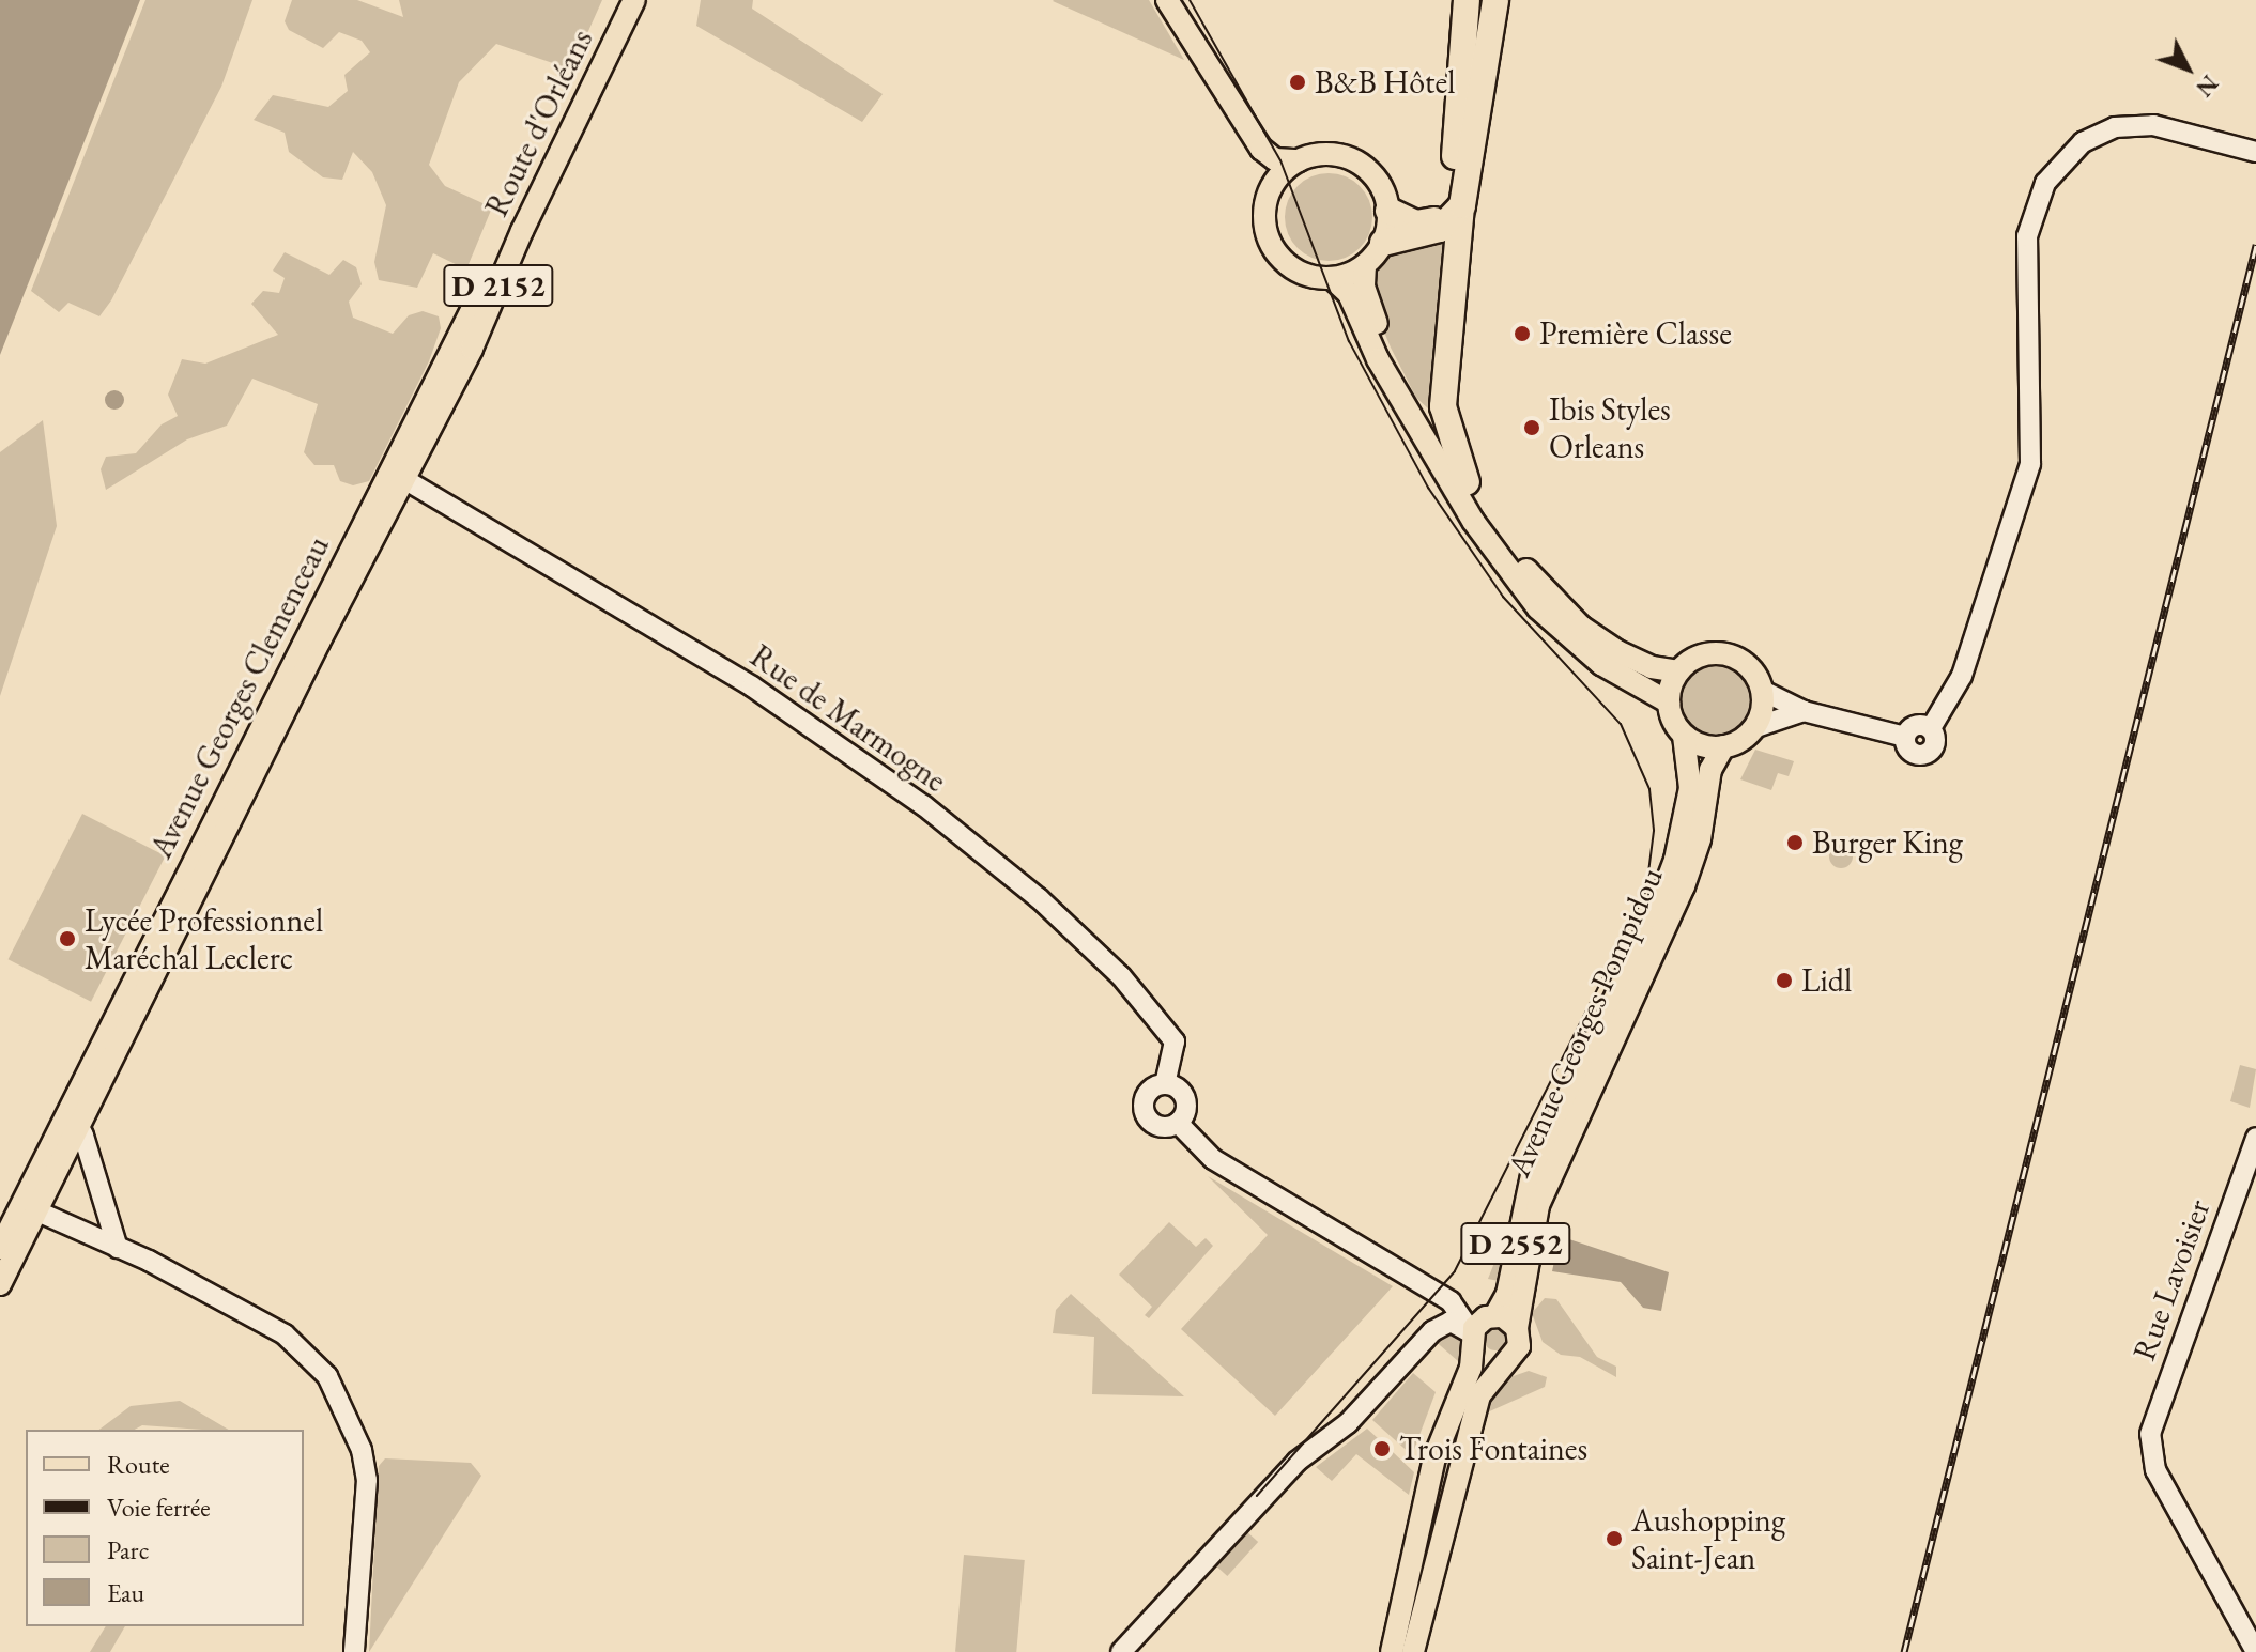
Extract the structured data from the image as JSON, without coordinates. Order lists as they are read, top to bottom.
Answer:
{
  "streets": {
    "main road": [
      "Route d'Orléans",
      "D 2152",
      "Avenue Georges Clemenceau",
      "Avenue Georges Pompidou",
      "D 2552"
    ],
    "street": ["Rue de Marmogne", "Rue Lavoisier"]
  },
  "crossings": [
    ["Route d'Orléans", "Avenue Georges Clemenceau"],
    ["Route d'Orléans", "Rue de Marmogne"],
    ["D 2152", "Avenue Georges Clemenceau"],
    ["Avenue Georges Clemenceau", "Rue de Marmogne"]
  ],
  "places": [
    "B&B Hôtel",
    "Première Classe",
    "Ibis Styles Orleans",
    "Burger King",
    "Lycée Professionnel Maréchal Leclerc",
    "Lidl",
    "Trois Fontaines",
    "Aushopping Saint-Jean"
  ],
  "legend": [
    "Route",
    "Voie ferrée",
    "Parc",
    "Eau"
  ],
  "north": "bottom right"
}
